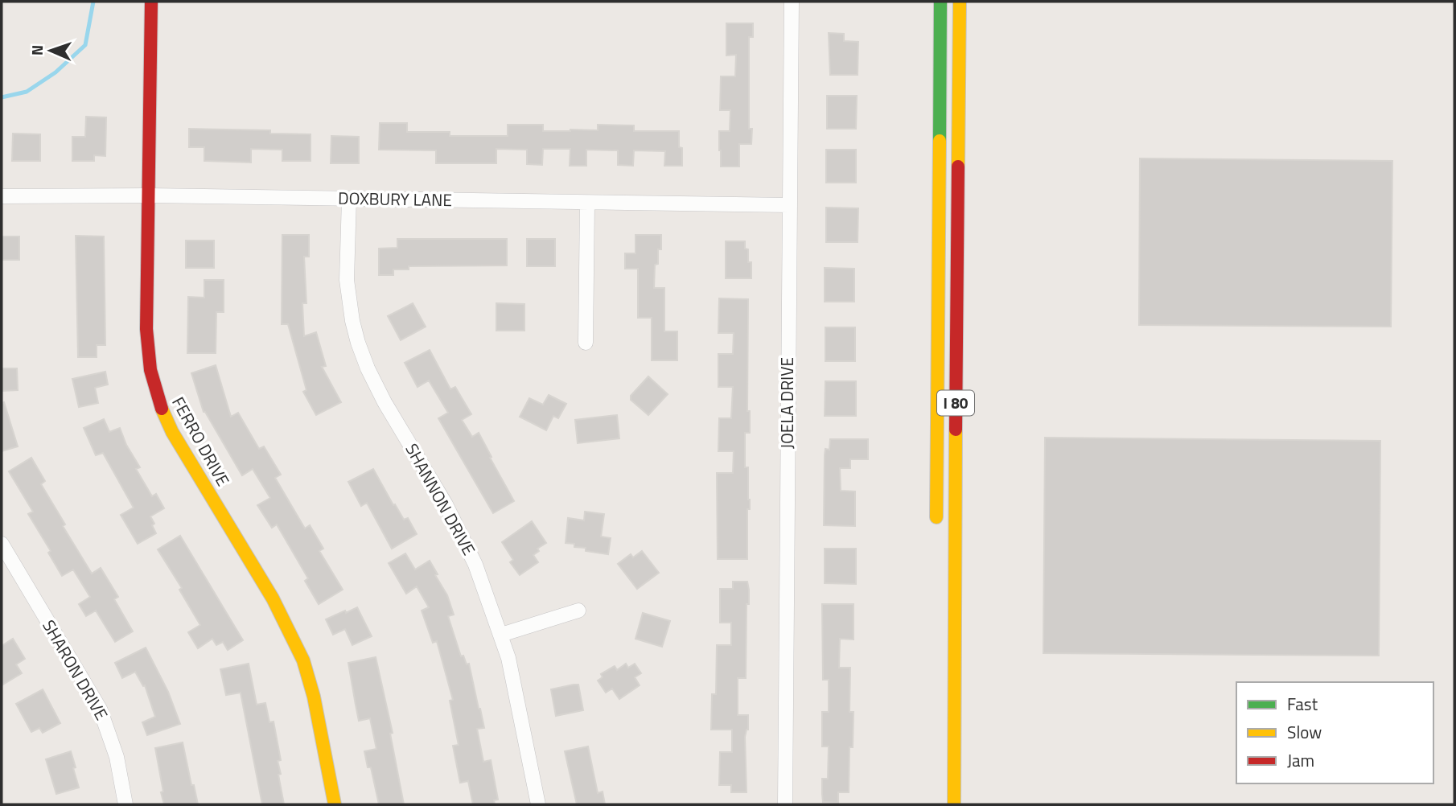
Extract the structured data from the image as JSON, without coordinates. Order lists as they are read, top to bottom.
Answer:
{
  "streets": {
    "main road": ["I 80", "FERRO DRIVE"],
    "street": [
      "DOXBURY LANE",
      "JOELA DRIVE",
      "SHANNON DRIVE",
      "SHARON DRIVE"
    ]
  },
  "crossings": [
    ["DOXBURY LANE", "JOELA DRIVE"],
    ["DOXBURY LANE", "FERRO DRIVE"],
    ["DOXBURY LANE", "SHANNON DRIVE"]
  ],
  "legend": ["Fast", "Slow", "Jam"],
  "north": "left"
}
